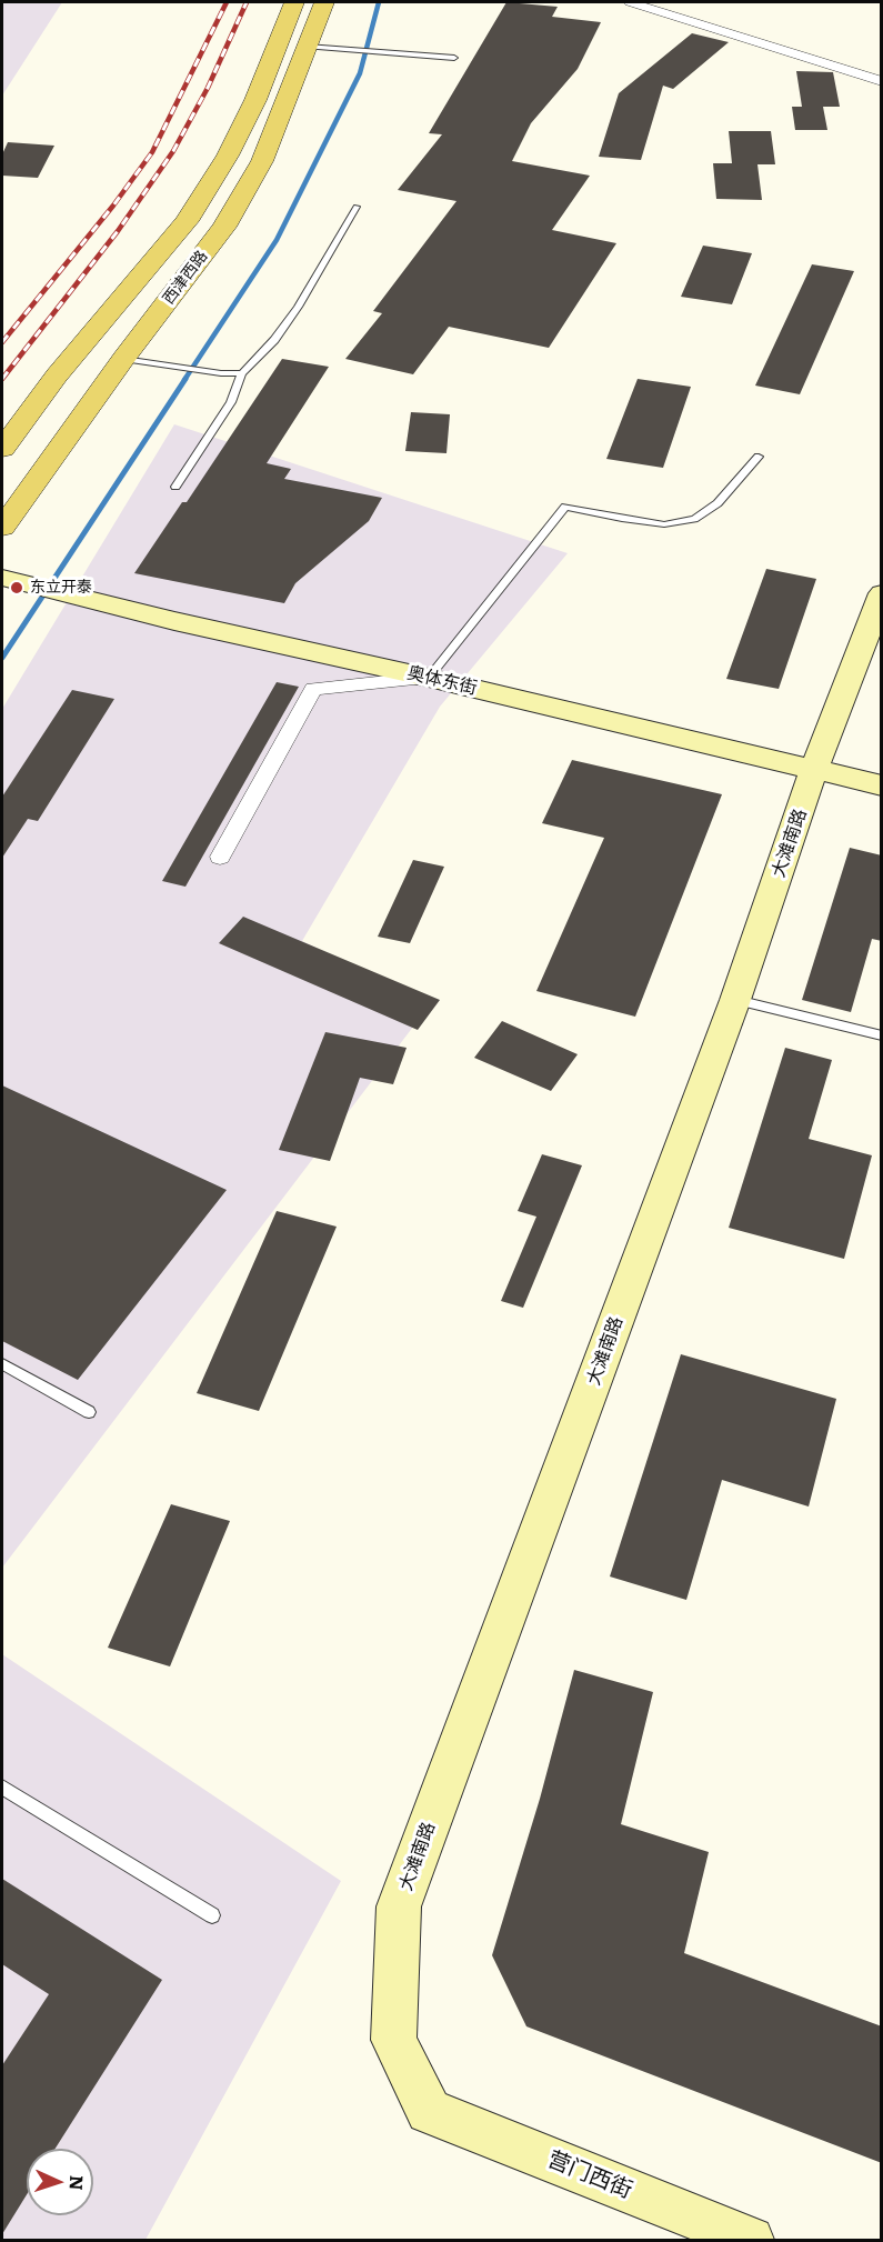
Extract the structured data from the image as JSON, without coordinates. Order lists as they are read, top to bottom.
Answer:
{
  "streets": {
    "main road": ["西津西路"],
    "street": ["奥体东街", "大滩南路", "营门西街"]
  },
  "crossings": [
    ["奥体东街", "大滩南路"],
    ["大滩南路", "营门西街"]
  ],
  "places": ["东立开泰"],
  "north": "right"
}
